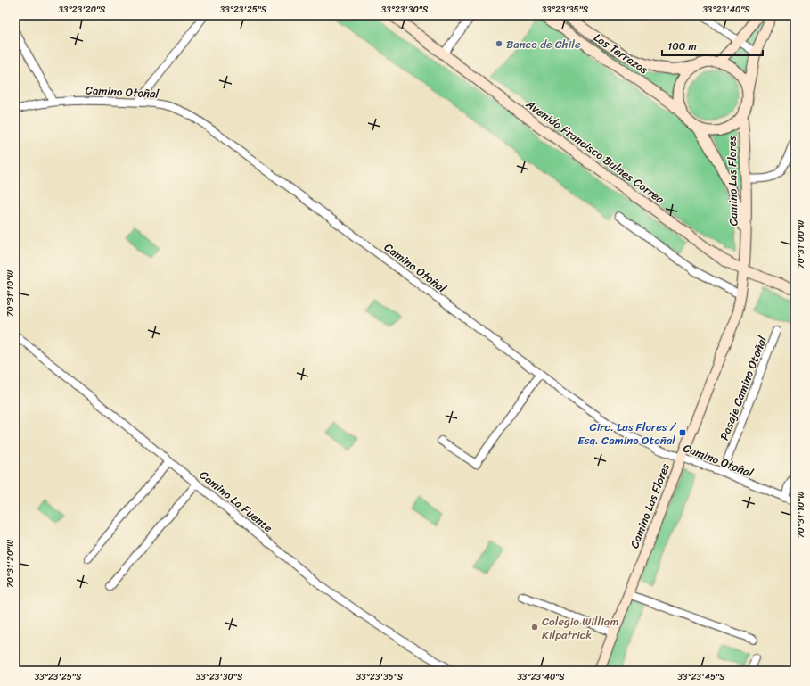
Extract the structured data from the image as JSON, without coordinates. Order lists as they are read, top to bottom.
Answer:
{
  "streets": {
    "street": [
      "Las Terrazas",
      "Camino Otoñal",
      "Avenida Francisco Bulnes Correa",
      "Camino Las Flores",
      "Pasaje Camino Otoñal",
      "Camino La Fuente"
    ]
  },
  "crossings": [
    ["Las Terrazas", "Camino Las Flores"],
    ["Camino Otoñal", "Camino Las Flores"],
    ["Camino Otoñal", "Pasaje Camino Otoñal"],
    ["Avenida Francisco Bulnes Correa", "Camino Las Flores"]
  ],
  "places": {
    "other": ["Banco de Chile", "Colegio William Kilpatrick"],
    "transit": ["Circ. Las Flores / Esq. Camino Otoñal"]
  },
  "scale_bar": "100 m",
  "coordinates": [
    "33°23'20\"S",
    "33°23'25\"S",
    "33°23'30\"S",
    "33°23'35\"S",
    "33°23'40\"S",
    "70°31'00\"W",
    "70°31'10\"W",
    "70°31'20\"W",
    "33°23'45\"S"
  ]
}
